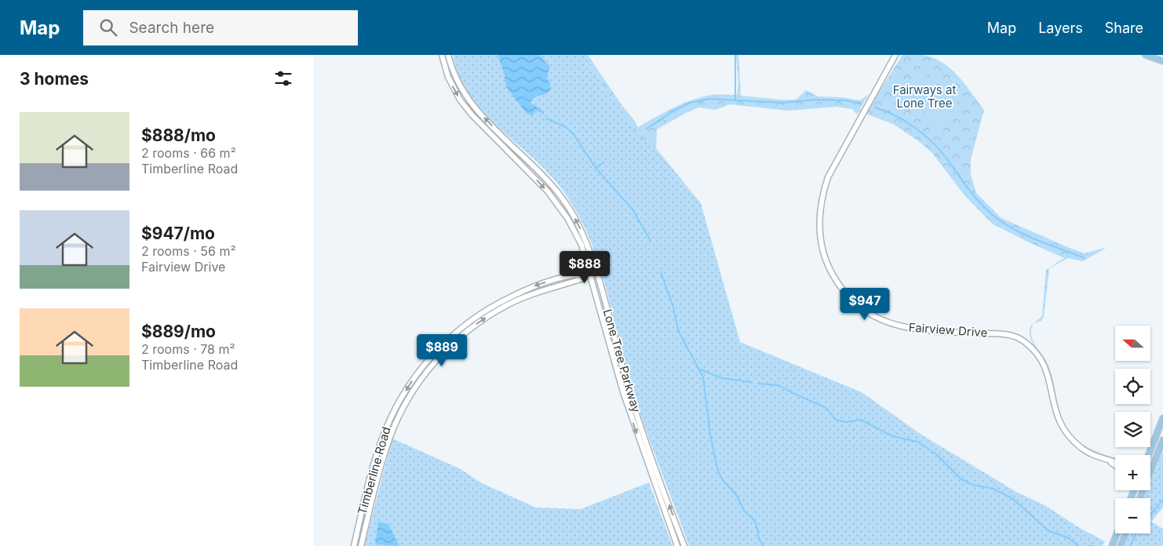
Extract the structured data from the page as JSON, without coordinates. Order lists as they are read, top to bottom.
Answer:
{
  "streets": {
    "street": ["Fairview Drive", "Lone Tree Parkway", "Timberline Road"]
  },
  "crossings": [
    ["Lone Tree Parkway", "Timberline Road"]
  ],
  "parks": ["Fairways at Lone Tree"],
  "north": "left",
  "page": {
    "header": "Map",
    "search": "Search here",
    "nav": ["Map", "Layers", "Share"],
    "heading": "3 homes",
    "list": [
      {
        "name": "$888/mo",
        "note": "2 rooms · 66 m² · Timberline Road"
      },
      {
        "name": "$947/mo",
        "note": "2 rooms · 56 m² · Fairview Drive"
      },
      {
        "name": "$889/mo",
        "note": "2 rooms · 78 m² · Timberline Road"
      }
    ],
    "price": ["$888", "$947", "$889"],
    "map_buttons": ["+", "−"]
  }
}
